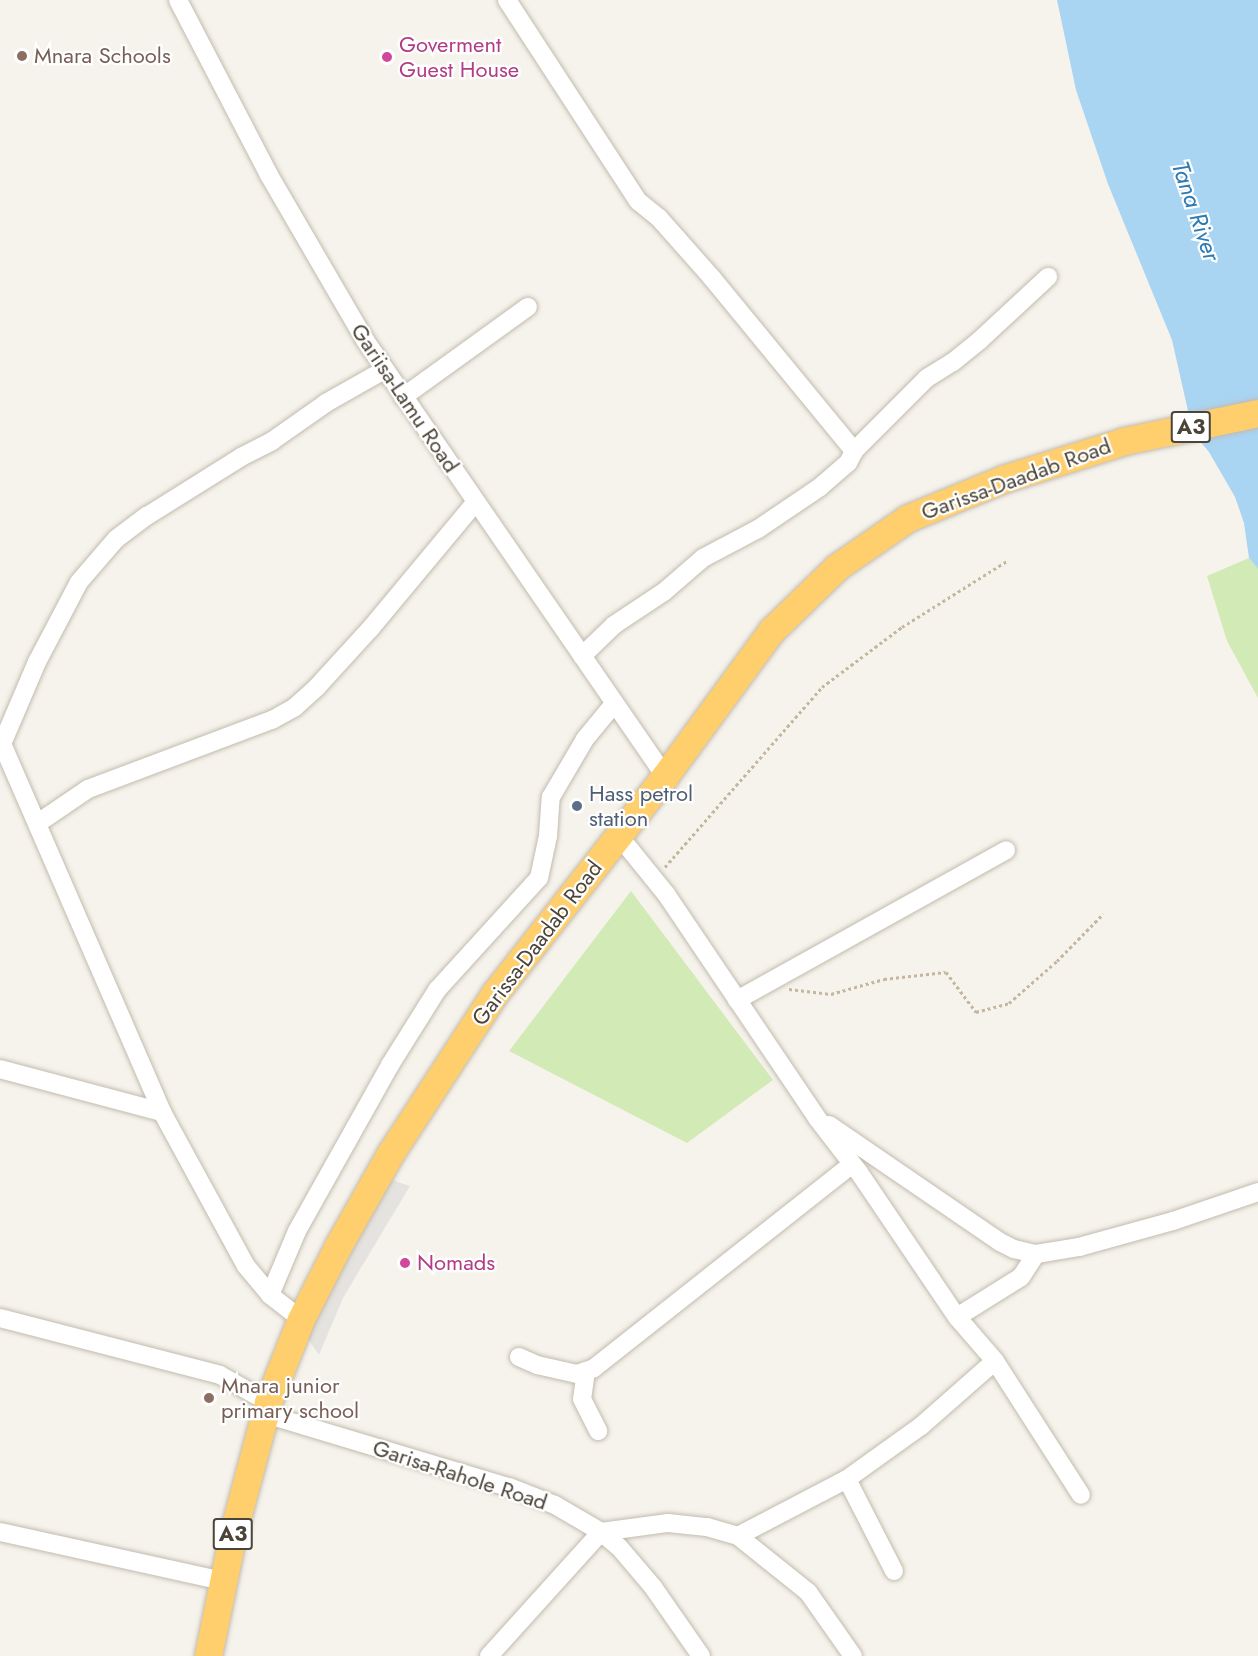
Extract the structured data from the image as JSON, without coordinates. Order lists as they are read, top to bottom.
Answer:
{
  "streets": {
    "highway": ["A3", "Garissa-Daadab Road"],
    "street": ["Gariisa-Lamu Road", "Garisa-Rahole Road"]
  },
  "crossings": [
    ["Gariisa-Lamu Road", "Garissa-Daadab Road"],
    ["A3", "Garissa-Daadab Road"],
    ["A3", "Garisa-Rahole Road"],
    ["Garissa-Daadab Road", "Garisa-Rahole Road"]
  ],
  "water": ["Tana River"],
  "places": [
    "Mnara Schools",
    "Goverment Guest House",
    "Hass petrol station",
    "Nomads",
    "Mnara junior primary school"
  ]
}
